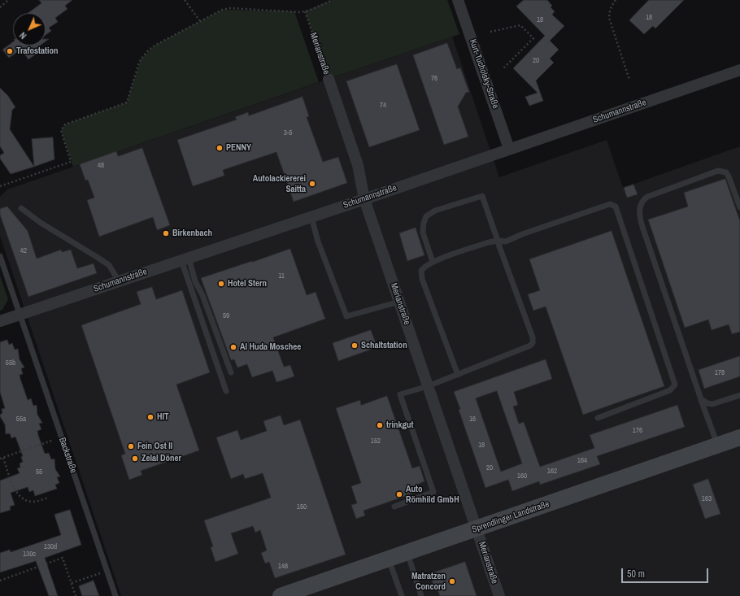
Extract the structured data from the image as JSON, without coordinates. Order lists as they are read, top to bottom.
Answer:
{
  "streets": {
    "main road": ["Sprendlinger Landstraße"],
    "street": ["Merianstraße", "Kurt-Tucholsky-Straße", "Schumannstraße"],
    "lane": ["Backstraße"]
  },
  "crossings": [
    ["Merianstraße", "Schumannstraße"],
    ["Merianstraße", "Sprendlinger Landstraße"],
    ["Kurt-Tucholsky-Straße", "Schumannstraße"],
    ["Schumannstraße", "Backstraße"]
  ],
  "places": [
    "Trafostation",
    "PENNY",
    "Autolackiererei Saitta",
    "Birkenbach",
    "Hotel Stern",
    "Schaltstation",
    "Al Huda Moschee",
    "HIT",
    "trinkgut",
    "Fein Ost II",
    "Zelal Döner",
    "Auto Römhild GmbH",
    "Matratzen Concord"
  ],
  "house_numbers": [
    "18",
    "18",
    "20",
    "76",
    "74",
    "3-5",
    "48",
    "42",
    "11",
    "59",
    "55b",
    "178",
    "55a",
    "16",
    "176",
    "152",
    "18",
    "164",
    "20",
    "162",
    "55",
    "160",
    "163",
    "150",
    "130d",
    "130c",
    "148"
  ],
  "scale_bar": "50 m",
  "north": "bottom left"
}
